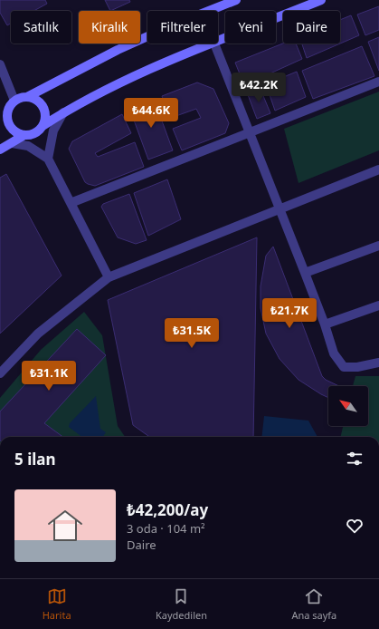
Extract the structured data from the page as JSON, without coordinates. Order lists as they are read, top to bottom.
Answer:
{
  "north": "top left",
  "page": {
    "chip": [
      "Satılık",
      "Kiralık",
      "Filtreler",
      "Yeni",
      "Daire"
    ],
    "price": [
      "₺42.2K",
      "₺44.6K",
      "₺21.7K",
      "₺31.5K",
      "₺31.1K"
    ],
    "heading": "5 ilan",
    "list": [
      {
        "name": "₺42,200/ay",
        "note": "3 oda · 104 m² · Daire"
      }
    ],
    "tabs": ["Harita", "Kaydedilen", "Ana sayfa"]
  }
}
